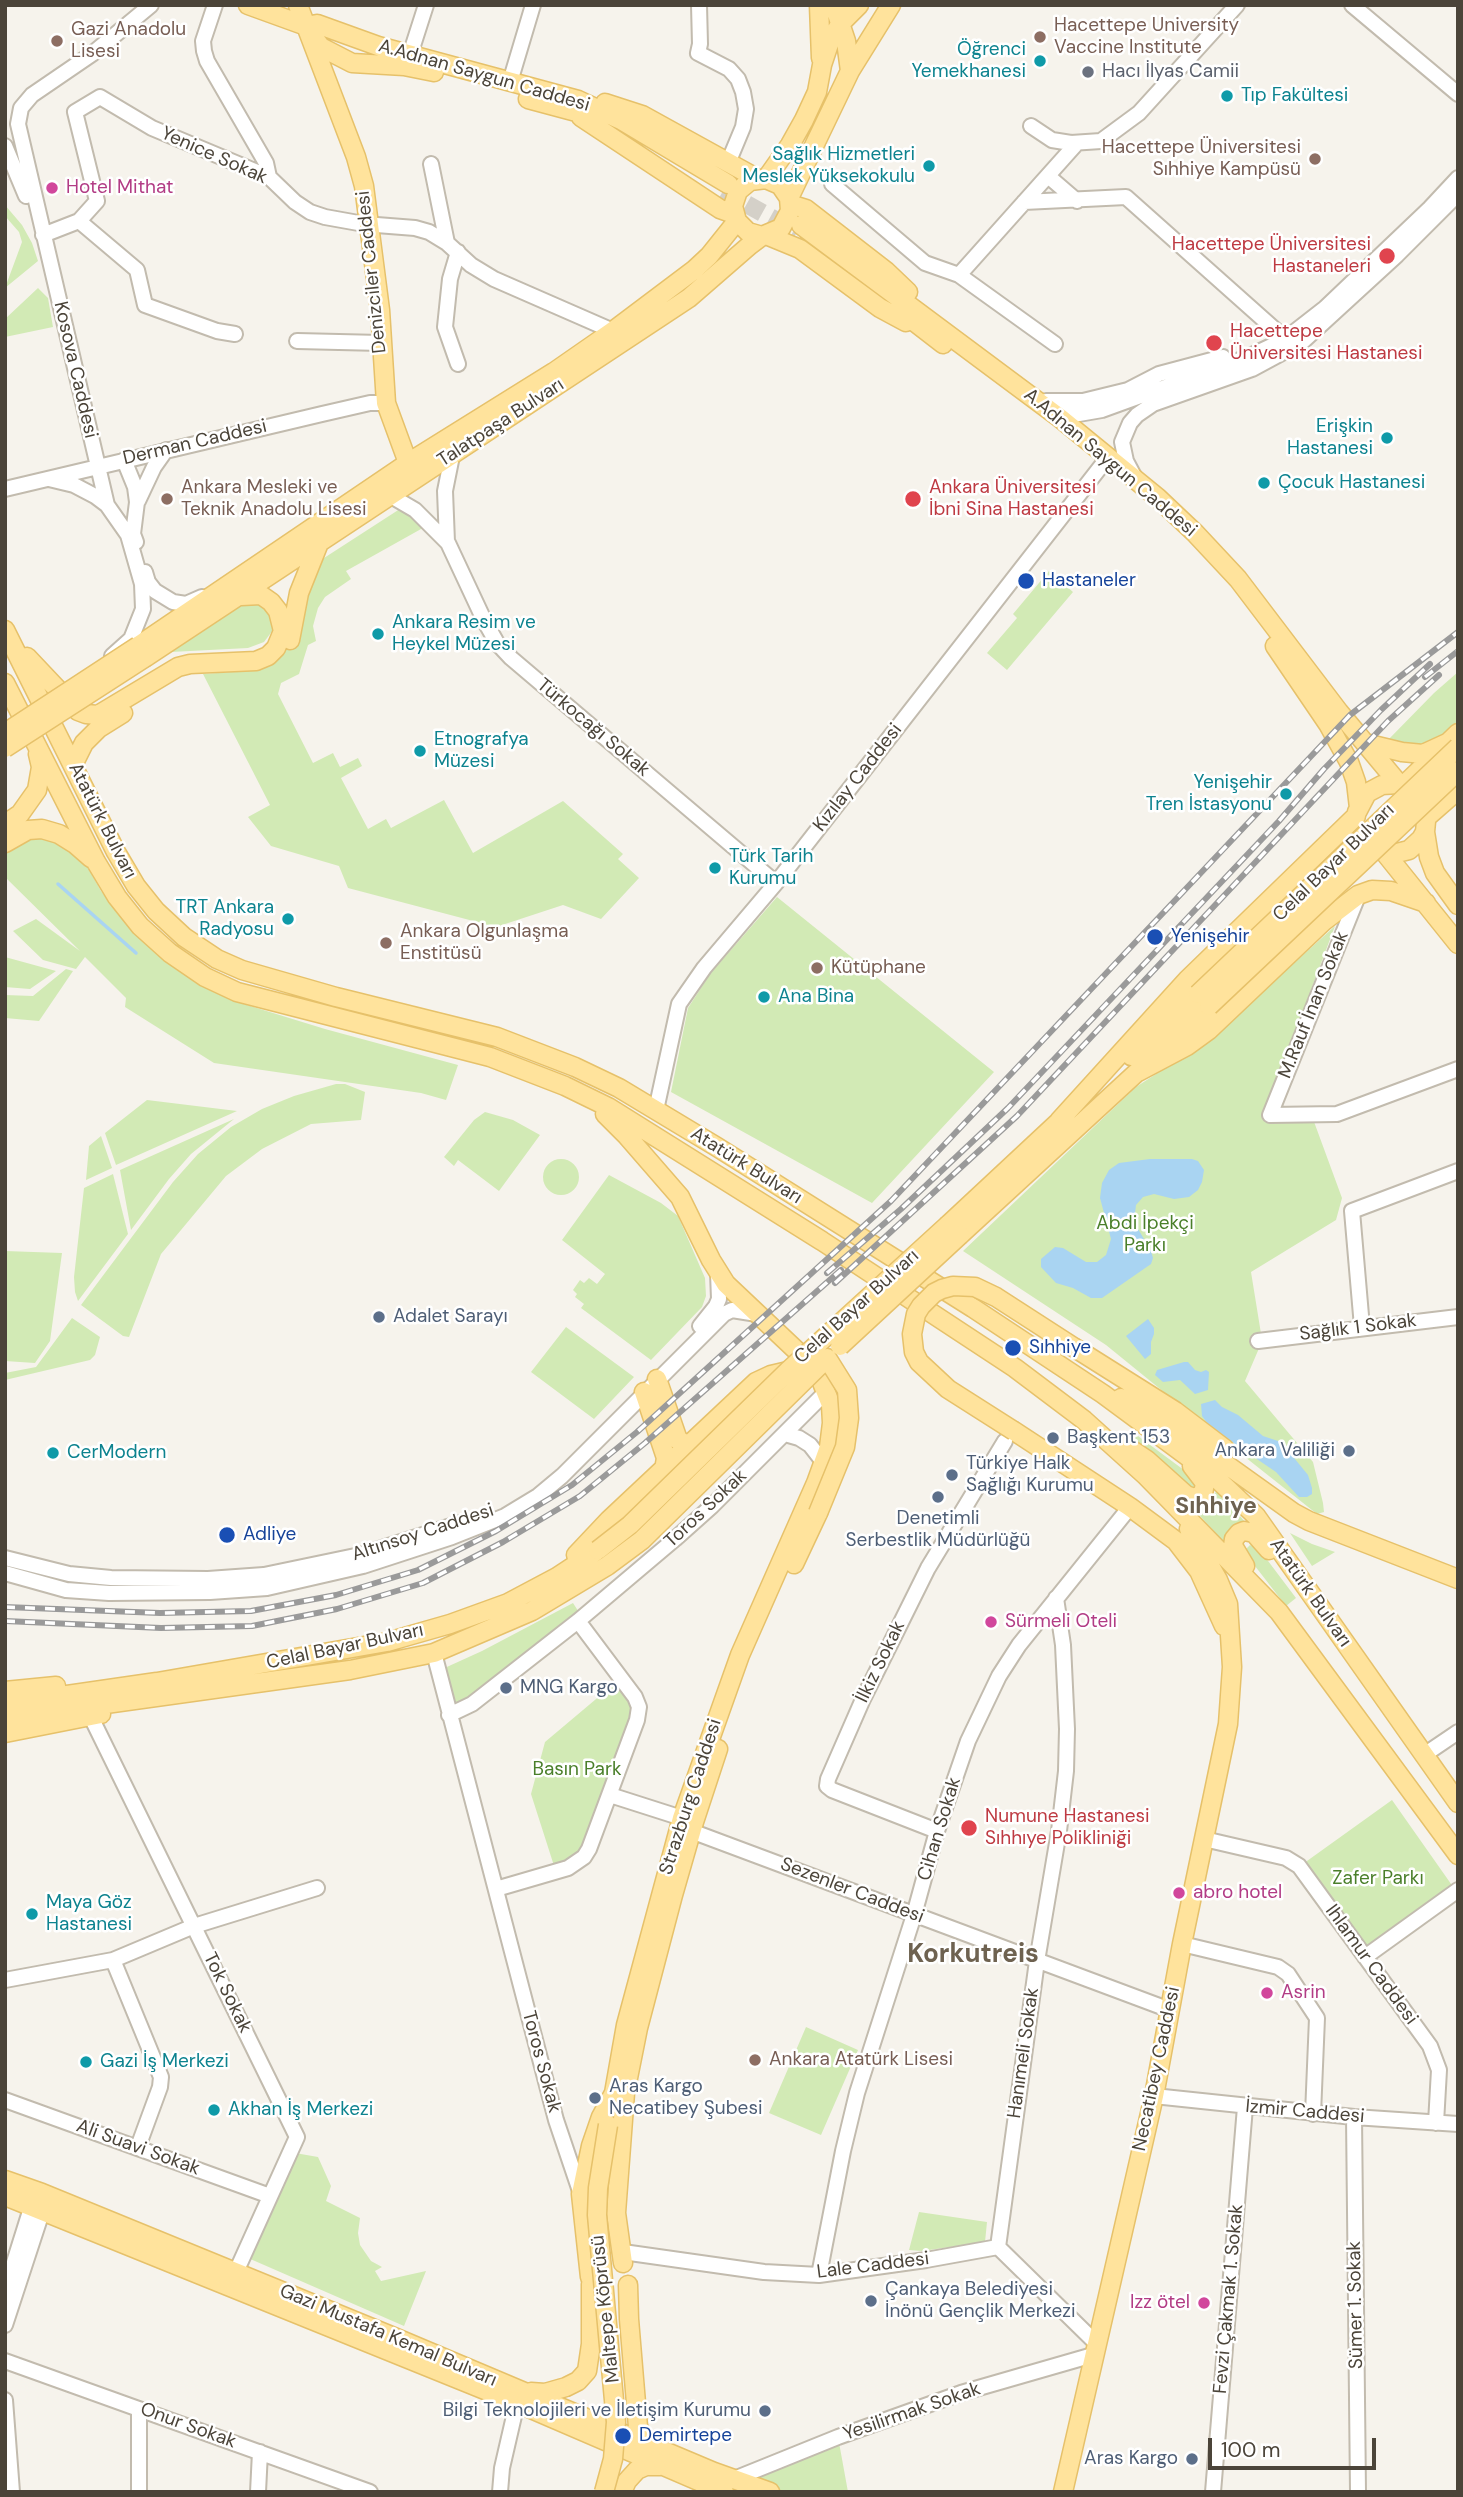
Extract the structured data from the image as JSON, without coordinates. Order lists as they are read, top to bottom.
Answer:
{
  "streets": {
    "main road": [
      "A.Adnan Saygun Caddesi",
      "Denizciler Caddesi",
      "Talatpaşa Bulvarı",
      "Atatürk Bulvarı",
      "Celal Bayar Bulvarı",
      "Strazburg Caddesi",
      "Necatibey Caddesi",
      "Maltepe Köprüsü",
      "Gazi Mustafa Kemal Bulvarı"
    ],
    "street": [
      "Yenice Sokak",
      "Kosova Caddesi",
      "Derman Caddesi",
      "Türkocağı Sokak",
      "Kızılay Caddesi",
      "M.Rauf İnan Sokak",
      "Sağlık 1 Sokak",
      "Toros Sokak",
      "Altınsoy Caddesi",
      "İlkiz Sokak",
      "Cihan Sokak",
      "Sezenler Caddesi",
      "Ihlamur Caddesi",
      "Tok Sokak",
      "Hanımeli Sokak",
      "İzmir Caddesi",
      "Ali Suavi Sokak",
      "Lale Caddesi",
      "Fevzi Çakmak 1. Sokak",
      "Sümer 1. Sokak",
      "Yesilirmak Sokak",
      "Onur Sokak"
    ]
  },
  "crossings": [
    ["A.Adnan Saygun Caddesi", "Denizciler Caddesi"],
    ["A.Adnan Saygun Caddesi", "Kızılay Caddesi"],
    ["Yenice Sokak", "Denizciler Caddesi"],
    ["Yenice Sokak", "Talatpaşa Bulvarı"],
    ["Denizciler Caddesi", "Talatpaşa Bulvarı"],
    ["Denizciler Caddesi", "Derman Caddesi"],
    ["Kosova Caddesi", "Derman Caddesi"],
    ["Talatpaşa Bulvarı", "Türkocağı Sokak"],
    ["Türkocağı Sokak", "Kızılay Caddesi"],
    ["Kızılay Caddesi", "Atatürk Bulvarı"],
    ["Atatürk Bulvarı", "Altınsoy Caddesi"],
    ["Atatürk Bulvarı", "Necatibey Caddesi"],
    ["Celal Bayar Bulvarı", "Toros Sokak"],
    ["Celal Bayar Bulvarı", "Strazburg Caddesi"],
    ["Celal Bayar Bulvarı", "Tok Sokak"],
    ["Toros Sokak", "Strazburg Caddesi"],
    ["Altınsoy Caddesi", "Strazburg Caddesi"],
    ["İlkiz Sokak", "Cihan Sokak"],
    ["Strazburg Caddesi", "Sezenler Caddesi"],
    ["Strazburg Caddesi", "Lale Caddesi"],
    ["Strazburg Caddesi", "Gazi Mustafa Kemal Bulvarı"],
    ["Cihan Sokak", "Sezenler Caddesi"],
    ["Cihan Sokak", "Hanımeli Sokak"],
    ["Cihan Sokak", "Lale Caddesi"],
    ["Sezenler Caddesi", "Hanımeli Sokak"],
    ["Sezenler Caddesi", "Necatibey Caddesi"],
    ["Ihlamur Caddesi", "Necatibey Caddesi"],
    ["Ihlamur Caddesi", "İzmir Caddesi"],
    ["Tok Sokak", "Ali Suavi Sokak"],
    ["Tok Sokak", "Gazi Mustafa Kemal Bulvarı"],
    ["Hanımeli Sokak", "Lale Caddesi"],
    ["Necatibey Caddesi", "İzmir Caddesi"],
    ["Necatibey Caddesi", "Yesilirmak Sokak"],
    ["İzmir Caddesi", "Fevzi Çakmak 1. Sokak"],
    ["İzmir Caddesi", "Sümer 1. Sokak"],
    ["Gazi Mustafa Kemal Bulvarı", "Yesilirmak Sokak"]
  ],
  "districts": ["Sıhhiye", "Korkutreis"],
  "parks": ["Abdi İpekçi Parkı", "Basın Park", "Zafer Parkı"],
  "places": [
    "Hacettepe University Vaccine Institute",
    "Gazi Anadolu Lisesi",
    "Öğrenci Yemekhanesi",
    "Hacı İlyas Camii",
    "Tıp Fakültesi",
    "Hacettepe Üniversitesi Sıhhiye Kampüsü",
    "Sağlık Hizmetleri Meslek Yüksekokulu",
    "Hotel Mithat",
    "Hacettepe Üniversitesi Hastaneleri",
    "Hacettepe Üniversitesi Hastanesi",
    "Erişkin Hastanesi",
    "Çocuk Hastanesi",
    "Ankara Mesleki ve Teknik Anadolu Lisesi",
    "Ankara Üniversitesi İbni Sina Hastanesi",
    "Hastaneler",
    "Ankara Resim ve Heykel Müzesi",
    "Etnografya Müzesi",
    "Yenişehir Tren İstasyonu",
    "Türk Tarih Kurumu",
    "TRT Ankara Radyosu",
    "Yenişehir",
    "Ankara Olgunlaşma Enstitüsü",
    "Kütüphane",
    "Ana Bina",
    "Adalet Sarayı",
    "Sıhhiye",
    "Başkent 153",
    "Ankara Valiliği",
    "CerModern",
    "Türkiye Halk Sağlığı Kurumu",
    "Denetimli Serbestlik Müdürlüğü",
    "Adliye",
    "Sürmeli Oteli",
    "MNG Kargo",
    "Numune Hastanesi Sıhhıye Polikliniği",
    "abro hotel",
    "Maya Göz Hastanesi",
    "Asrin",
    "Ankara Atatürk Lisesi",
    "Gazi İş Merkezi",
    "Aras Kargo Necatibey Şubesi",
    "Akhan İş Merkezi",
    "Çankaya Belediyesi İnönü Gençlik Merkezi",
    "Izz ötel",
    "Bilgi Teknolojileri ve İletişim Kurumu",
    "Demirtepe",
    "Aras Kargo"
  ],
  "scale_bar": "100 m"
}
